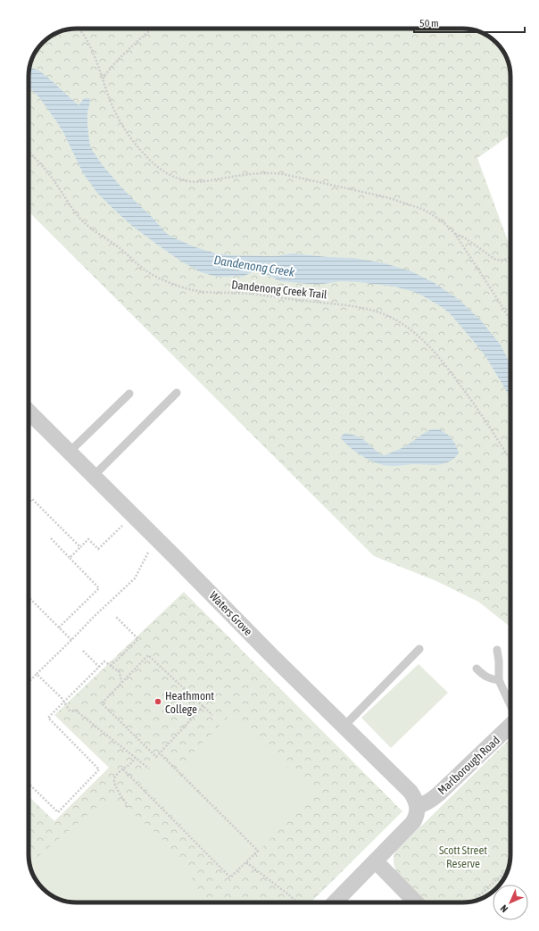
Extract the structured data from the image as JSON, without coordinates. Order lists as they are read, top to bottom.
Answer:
{
  "streets": {
    "street": ["Waters Grove", "Marlborough Road"],
    "path": ["Dandenong Creek Trail"]
  },
  "crossings": [
    ["Waters Grove", "Marlborough Road"]
  ],
  "water": ["Dandenong Creek"],
  "parks": ["Scott Street Reserve"],
  "places": ["Heathmont College"],
  "scale_bar": "50 m",
  "north": "bottom left"
}
